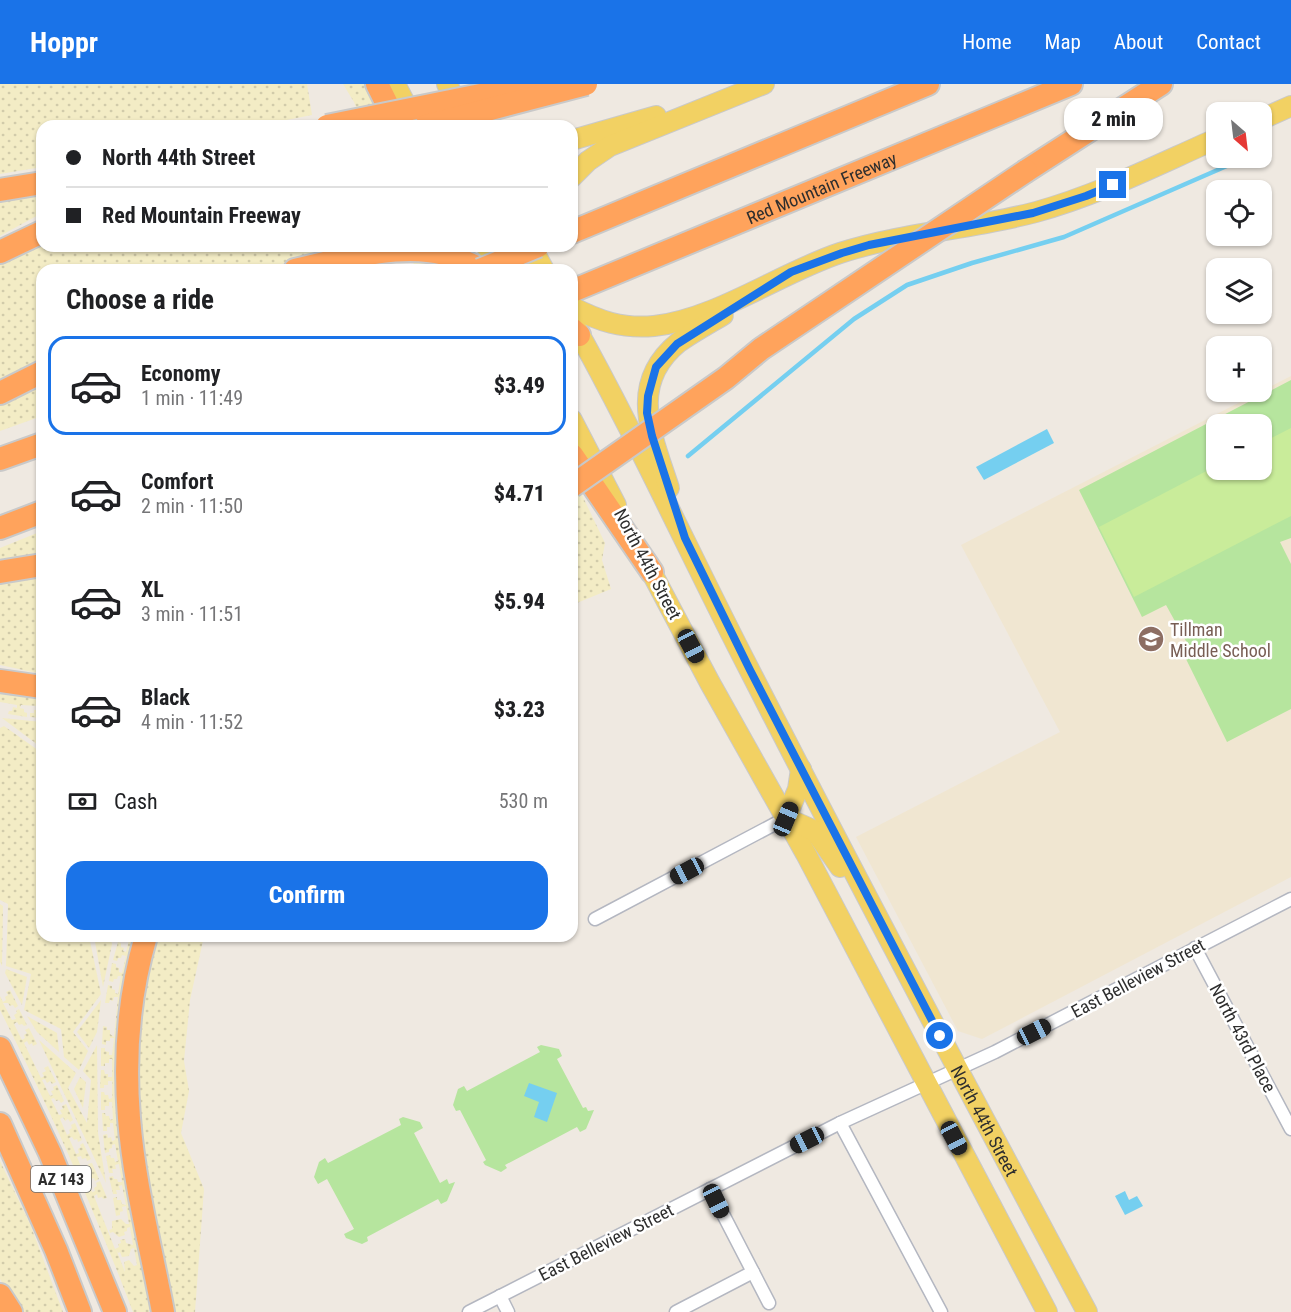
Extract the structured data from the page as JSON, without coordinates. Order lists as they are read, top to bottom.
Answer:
{
  "streets": {
    "highway": ["Red Mountain Freeway", "AZ 143"],
    "main road": ["North 44th Street"],
    "street": ["East Belleview Street", "North 43rd Place"]
  },
  "crossings": [
    ["North 44th Street", "East Belleview Street"],
    ["East Belleview Street", "North 43rd Place"]
  ],
  "places": {
    "school or university": ["Tillman Middle School"]
  },
  "north": "bottom right",
  "page": {
    "header": "Hoppr",
    "nav": [
      "Home",
      "Map",
      "About",
      "Contact"
    ],
    "bubble": "2 min",
    "map_buttons": ["+", "−"],
    "banner": ["North 44th Street", "Red Mountain Freeway"],
    "heading": "Choose a ride",
    "list": [
      {
        "name": "Economy",
        "note": "1 min · 11:49",
        "value": "$3.49"
      },
      {
        "name": "Comfort",
        "note": "2 min · 11:50",
        "value": "$4.71"
      },
      {
        "name": "XL",
        "note": "3 min · 11:51",
        "value": "$5.94"
      },
      {
        "name": "Black",
        "note": "4 min · 11:52",
        "value": "$3.23"
      }
    ],
    "pay": ["Cash", "530 m"],
    "buttons": "Confirm"
  }
}
